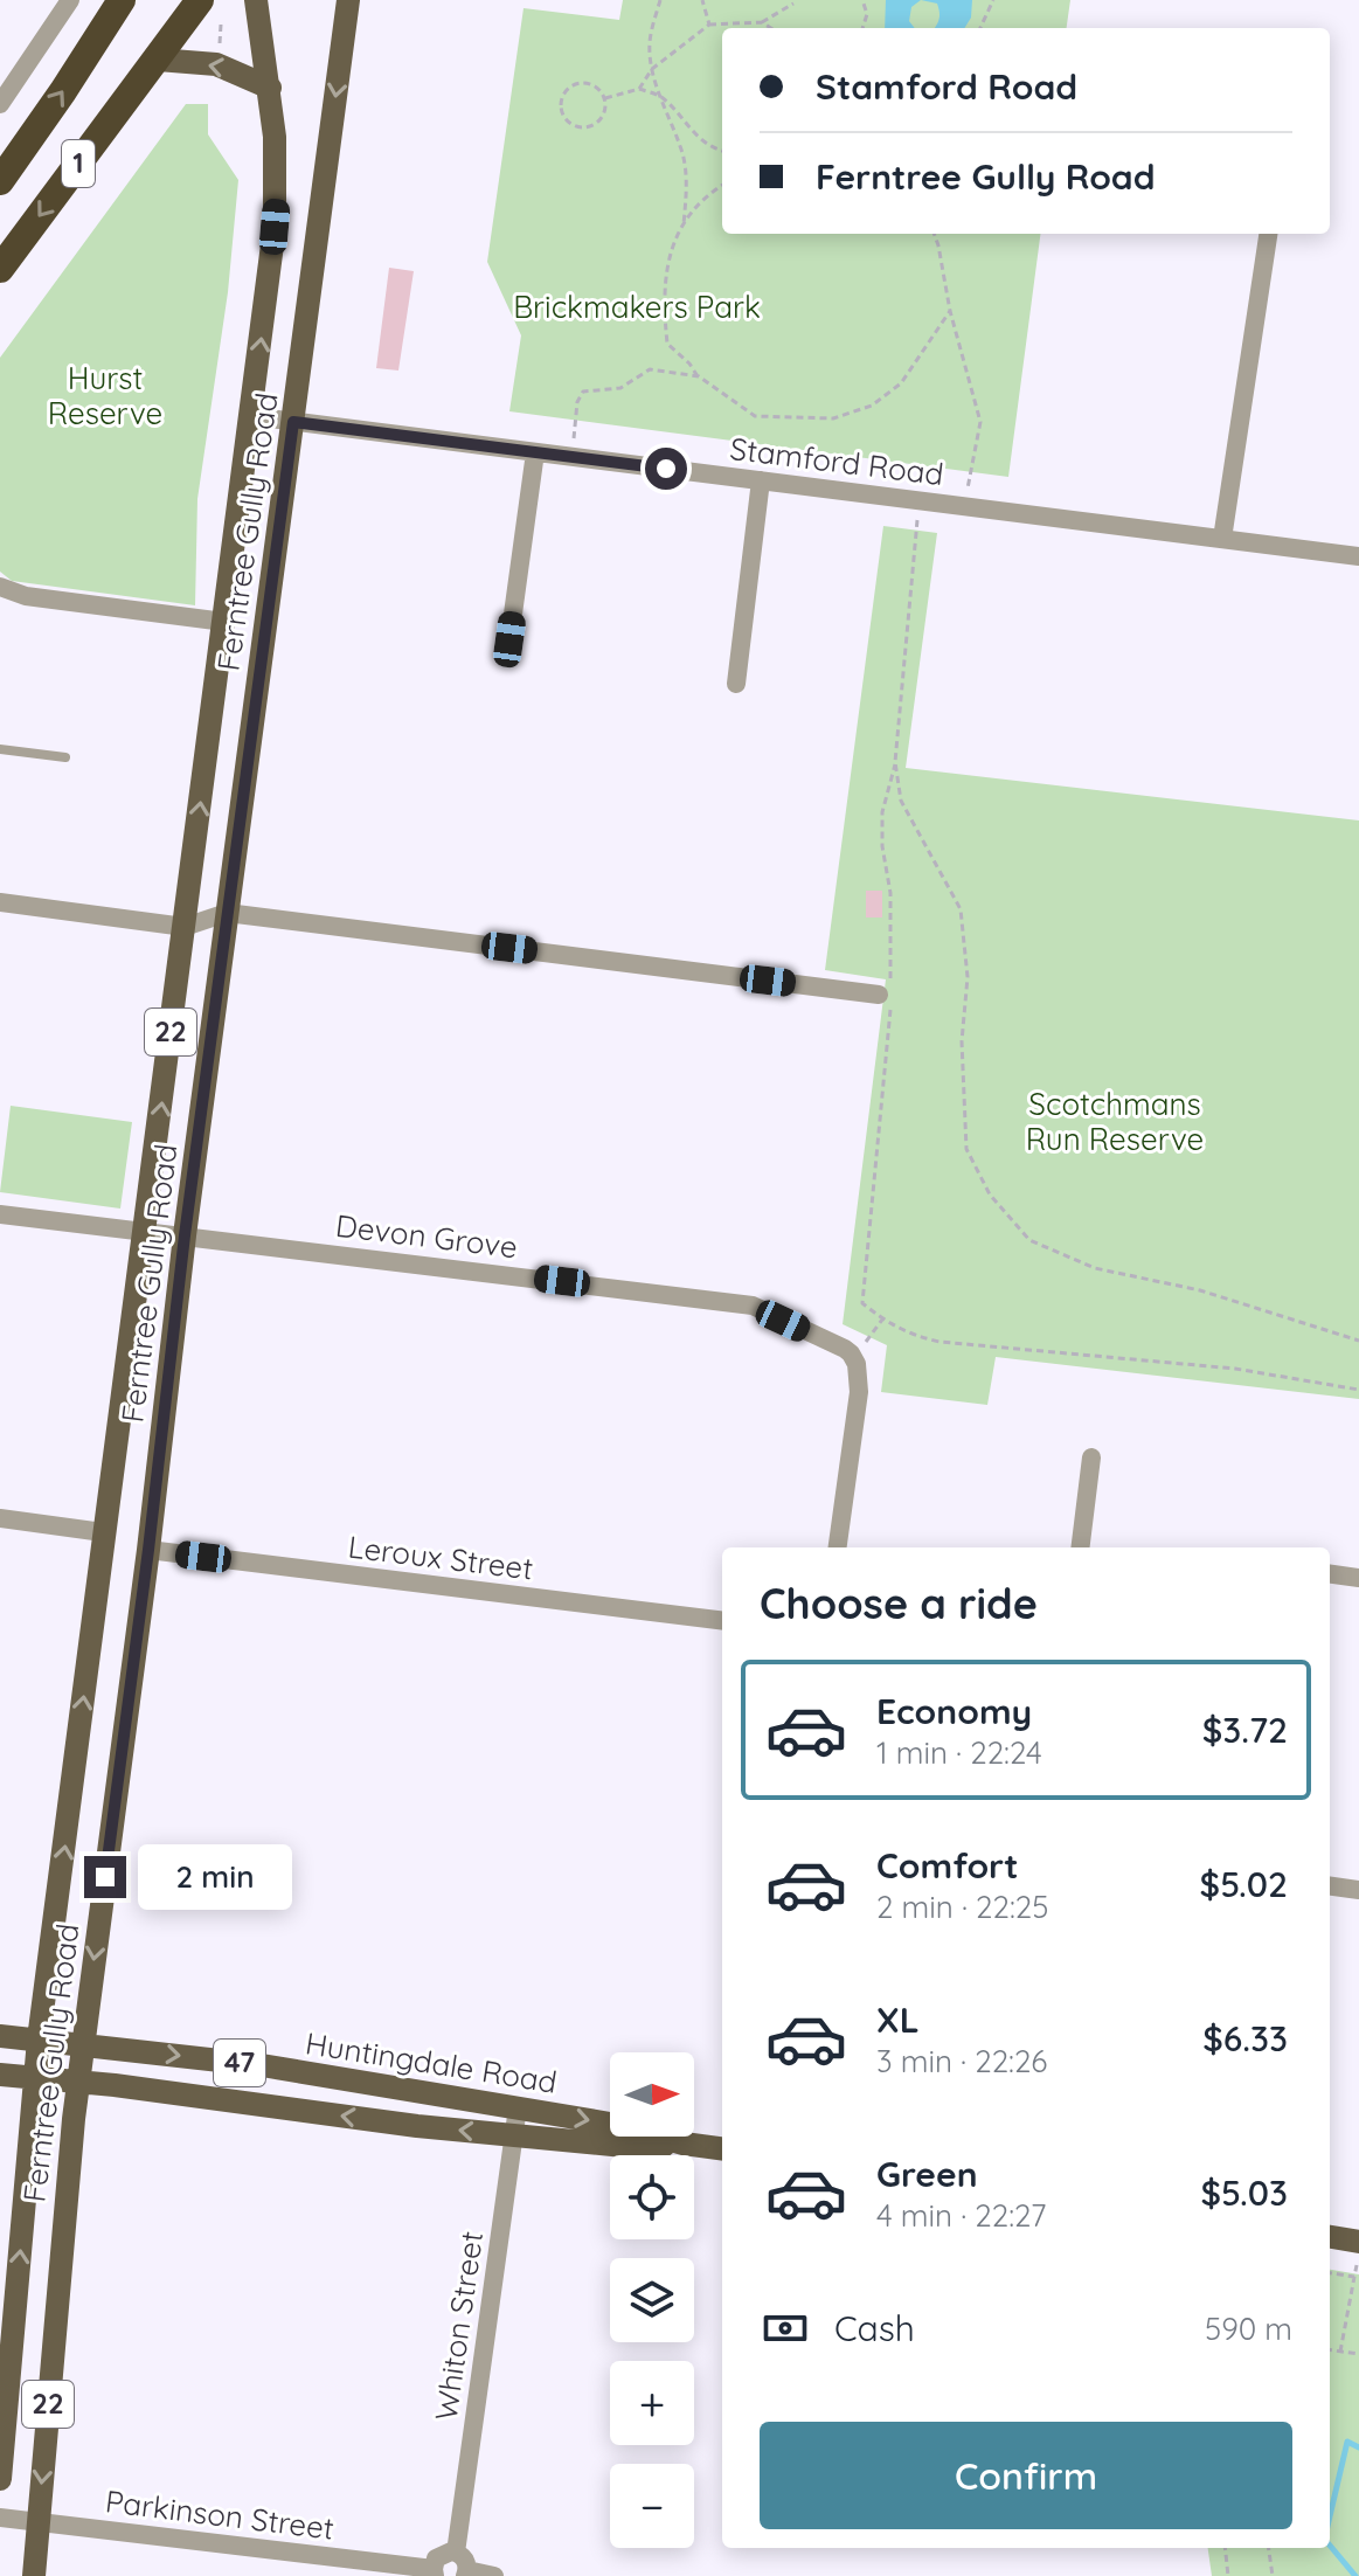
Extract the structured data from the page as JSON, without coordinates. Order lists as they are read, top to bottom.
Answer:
{
  "streets": {
    "highway": ["1"],
    "main road": [
      "Ferntree Gully Road",
      "22",
      "47",
      "Huntingdale Road"
    ],
    "street": [
      "Stamford Road",
      "Devon Grove",
      "Leroux Street",
      "Whiton Street",
      "Parkinson Street"
    ]
  },
  "crossings": [
    ["Stamford Road", "Ferntree Gully Road"],
    ["Ferntree Gully Road", "Devon Grove"],
    ["Ferntree Gully Road", "Leroux Street"],
    ["Ferntree Gully Road", "Huntingdale Road"],
    ["Ferntree Gully Road", "Parkinson Street"],
    ["Huntingdale Road", "Whiton Street"]
  ],
  "parks": ["Brickmakers Park", "Hurst Reserve", "Scotchmans Run Reserve"],
  "north": "right",
  "page": {
    "banner": ["Stamford Road", "Ferntree Gully Road"],
    "heading": "Choose a ride",
    "list": [
      {
        "name": "Economy",
        "note": "1 min · 22:24",
        "value": "$3.72"
      },
      {
        "name": "Comfort",
        "note": "2 min · 22:25",
        "value": "$5.02"
      },
      {
        "name": "XL",
        "note": "3 min · 22:26",
        "value": "$6.33"
      },
      {
        "name": "Green",
        "note": "4 min · 22:27",
        "value": "$5.03"
      }
    ],
    "bubble": "2 min",
    "map_buttons": ["+", "−"],
    "pay": ["Cash", "590 m"],
    "buttons": "Confirm"
  }
}
